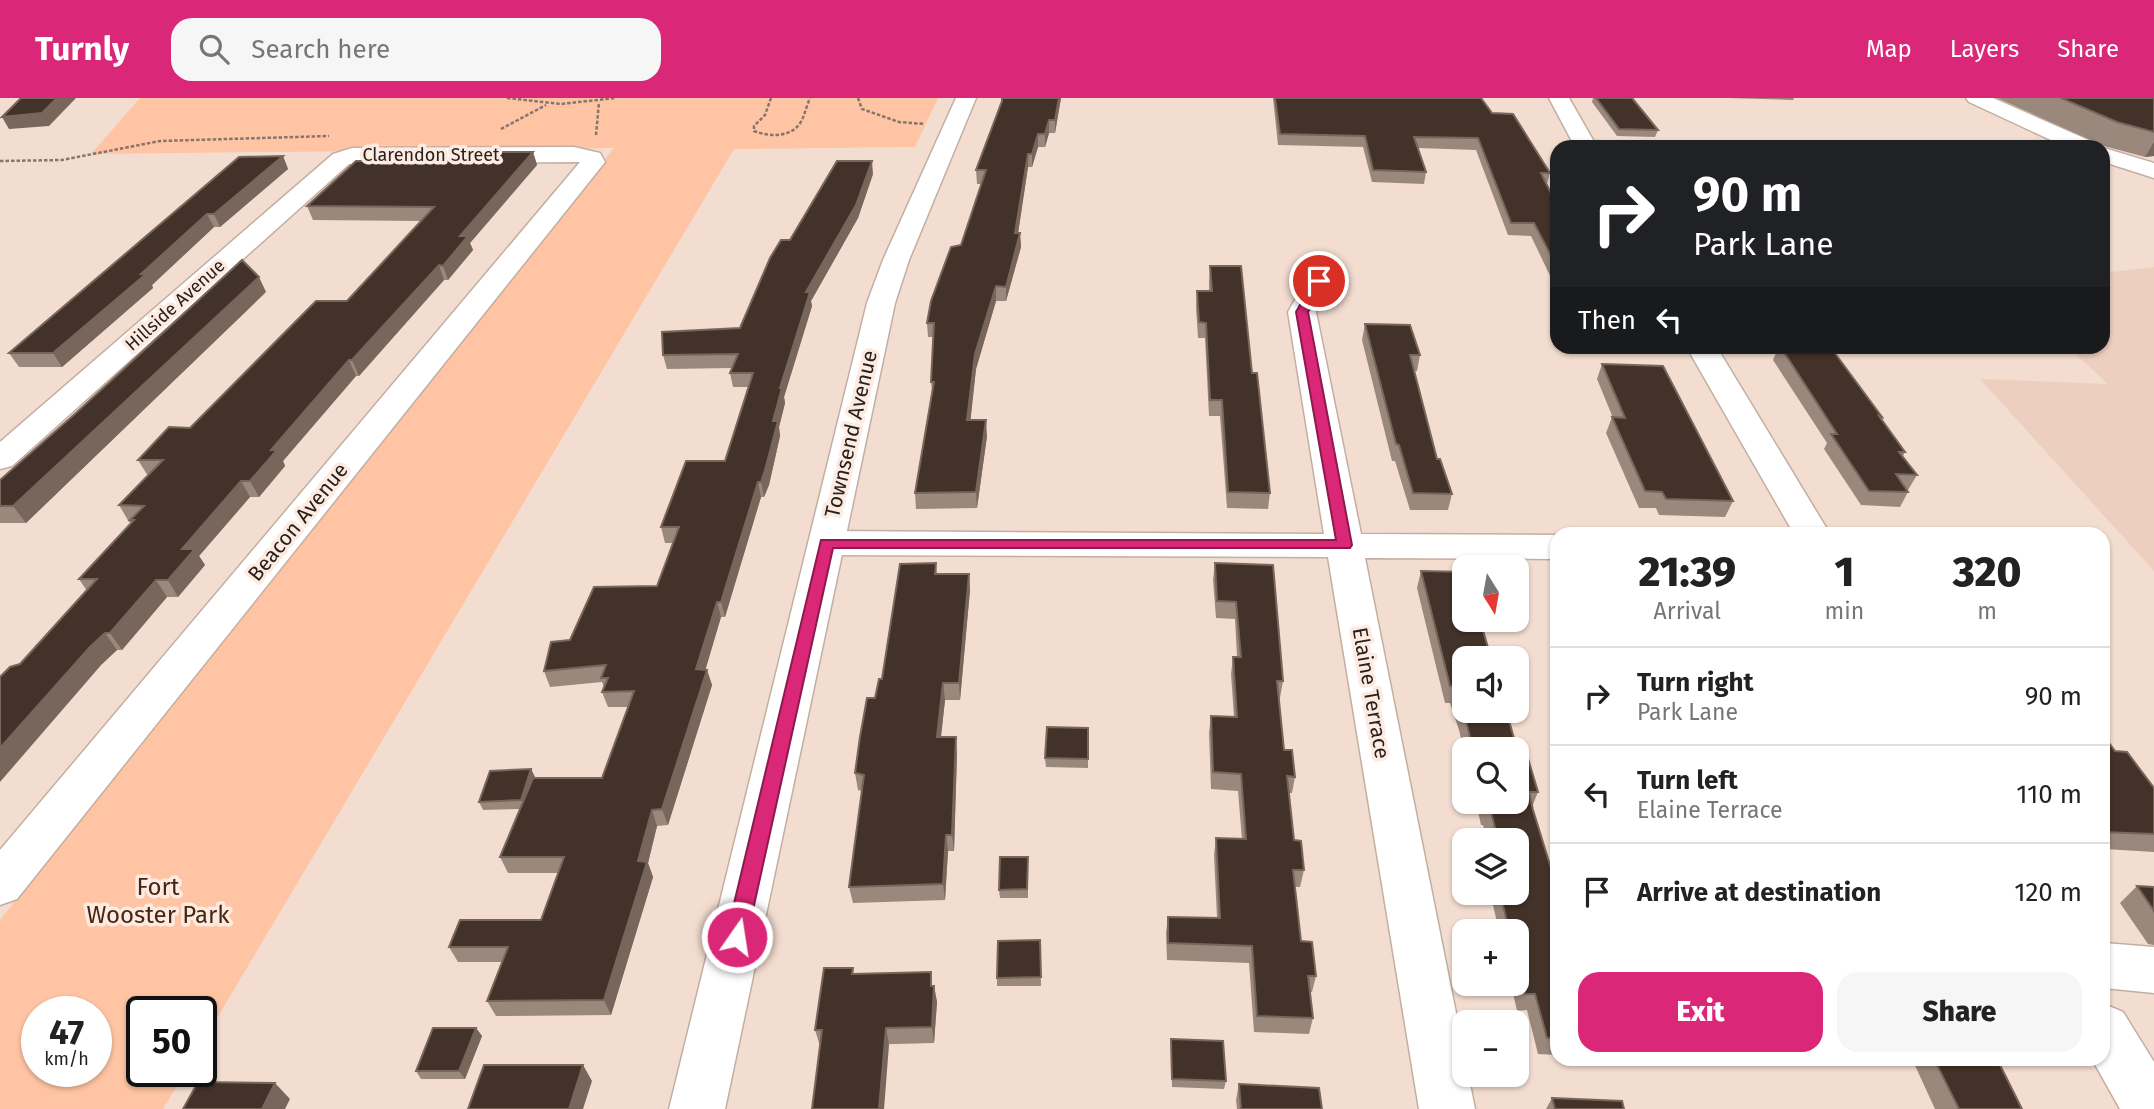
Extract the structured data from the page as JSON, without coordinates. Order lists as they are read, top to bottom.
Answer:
{
  "streets": {
    "street": [
      "Clarendon Street",
      "Hillside Avenue",
      "Townsend Avenue",
      "Beacon Avenue",
      "Elaine Terrace"
    ]
  },
  "crossings": [
    ["Clarendon Street", "Hillside Avenue"],
    ["Clarendon Street", "Beacon Avenue"]
  ],
  "parks": ["Fort Wooster Park"],
  "north": "bottom",
  "page": {
    "header": "Turnly",
    "search": "Search here",
    "nav": ["Map", "Layers", "Share"],
    "turn": ["90 m", "Park Lane"],
    "then": "Then",
    "eta": [
      "21:39",
      "Arrival",
      "1",
      "min",
      "320",
      "m"
    ],
    "map_buttons": ["+", "−"],
    "list": [
      {
        "name": "Turn right",
        "note": "Park Lane",
        "value": "90 m"
      },
      {
        "name": "Turn left",
        "note": "Elaine Terrace",
        "value": "110 m"
      },
      {
        "name": "Arrive at destination",
        "value": "120 m"
      }
    ],
    "buttons": ["Exit", "Share"],
    "speed": "47 km/h",
    "limit": "50"
  }
}
